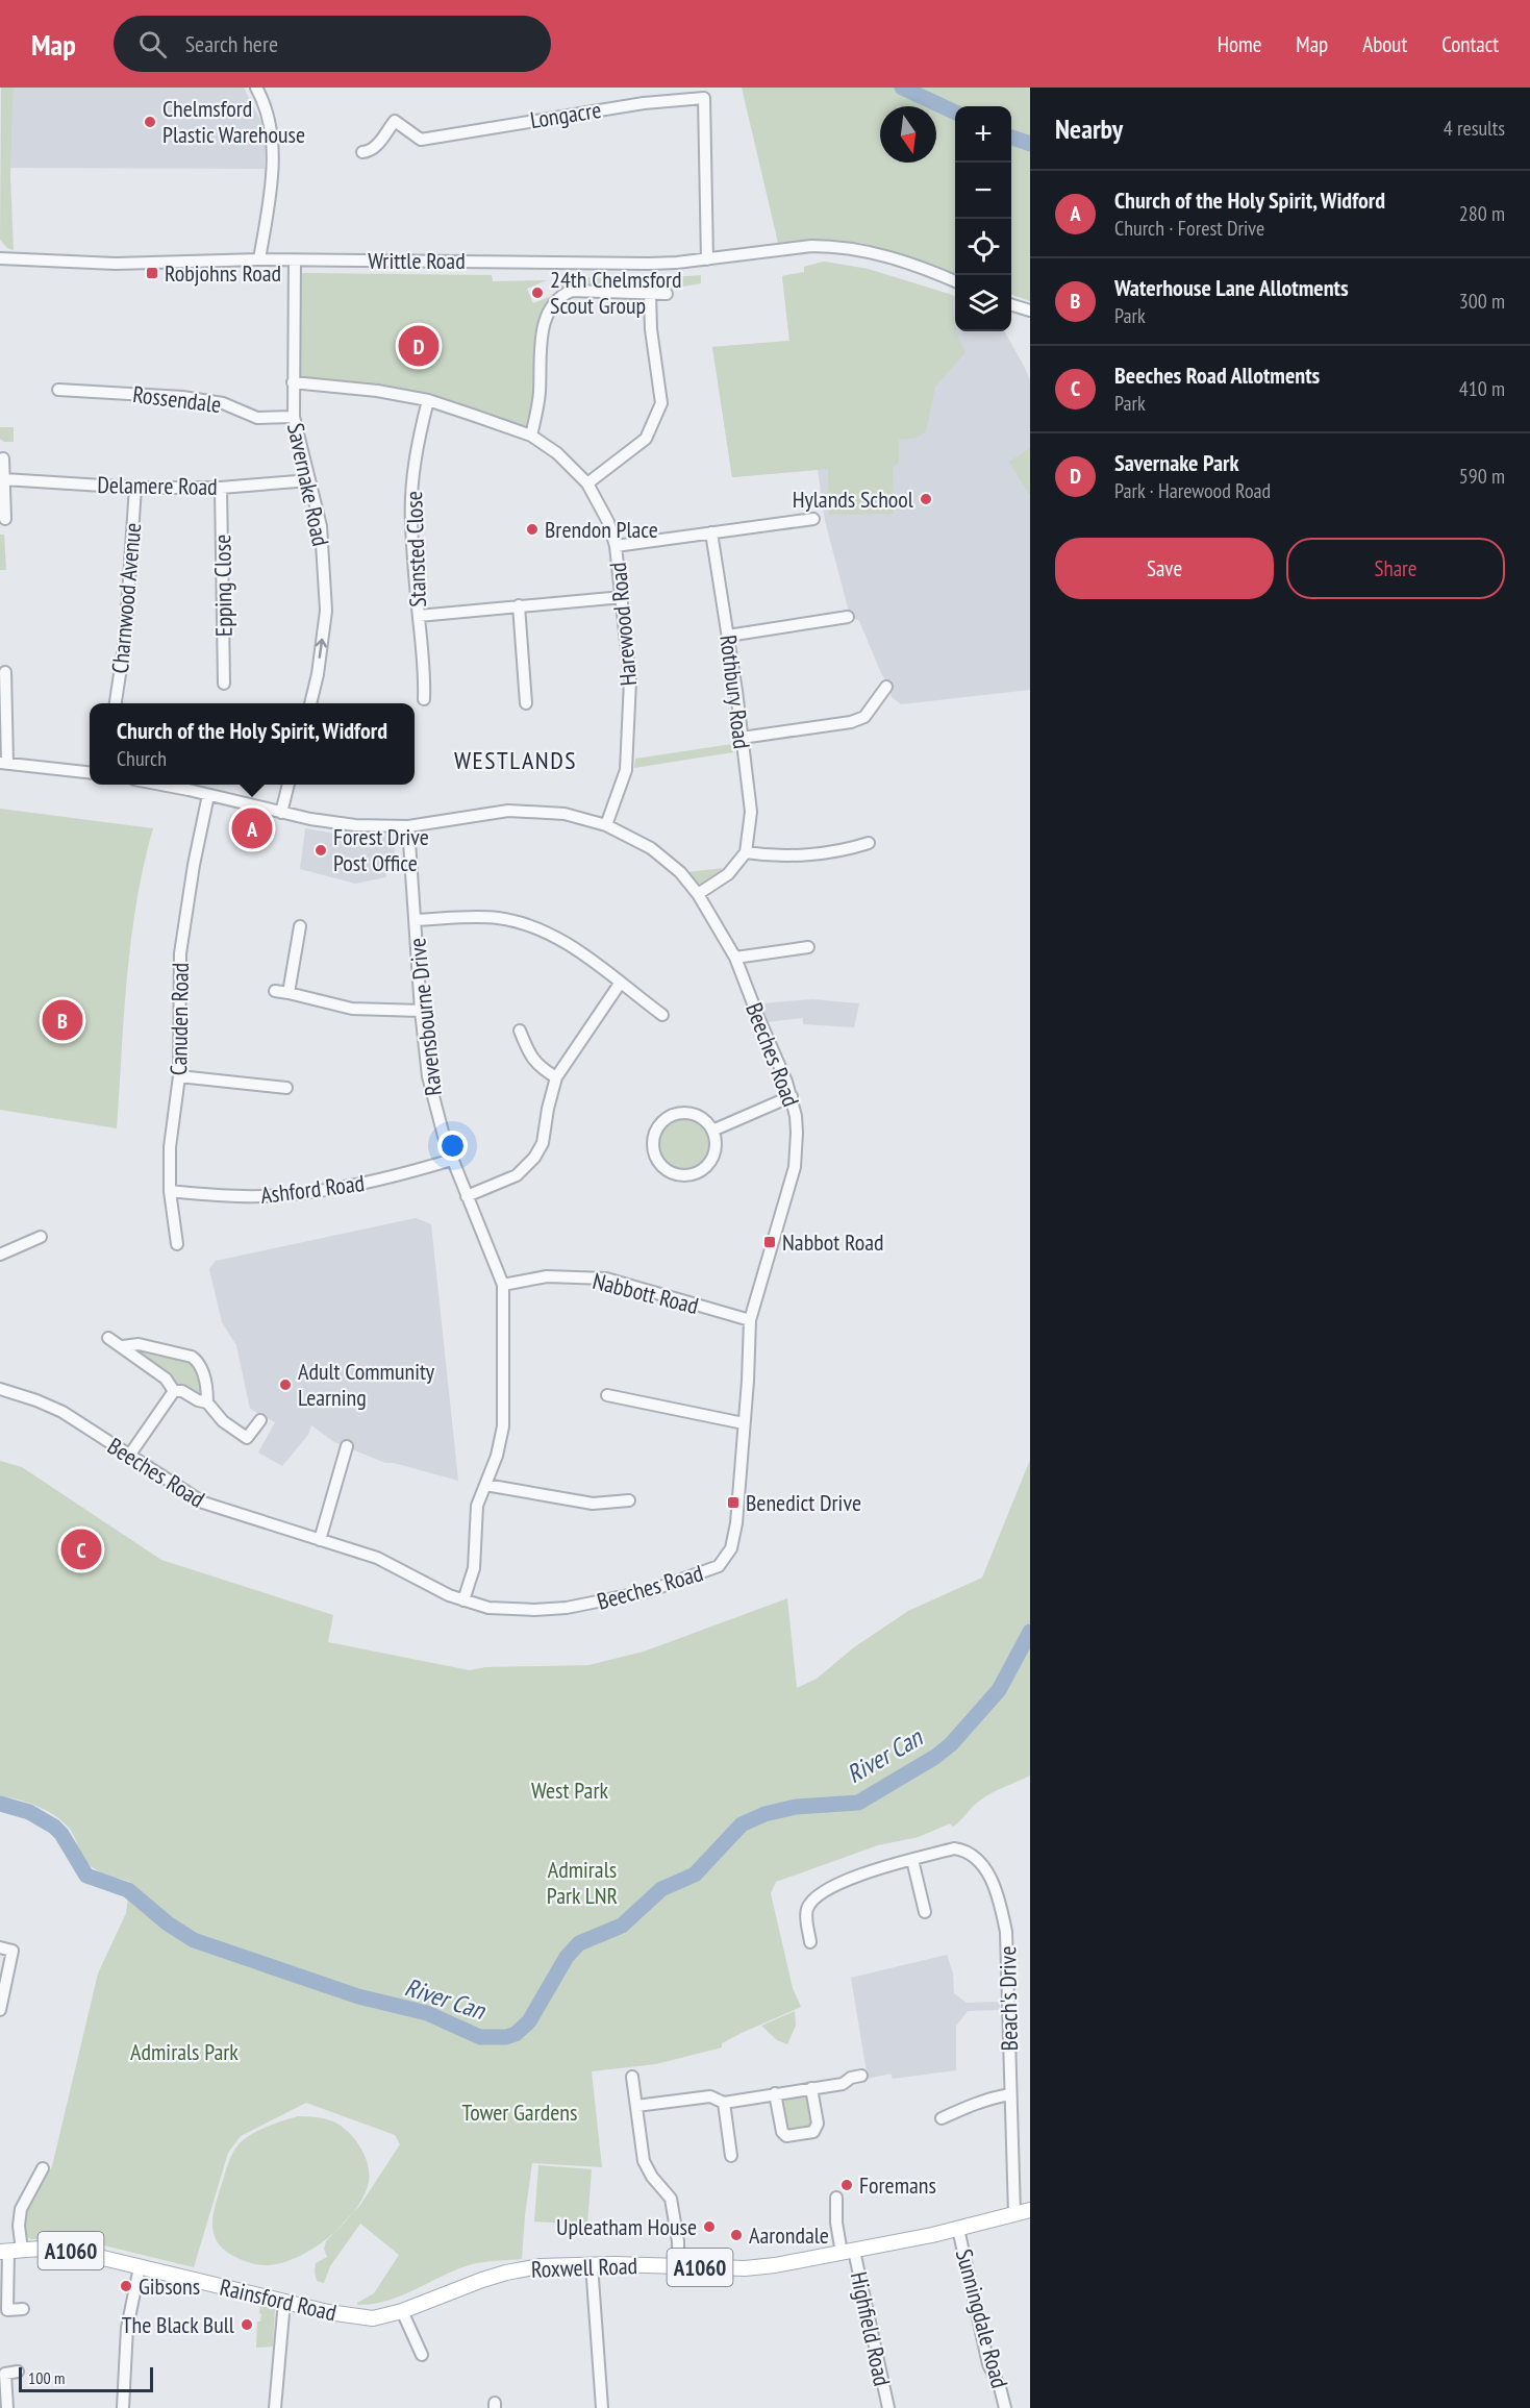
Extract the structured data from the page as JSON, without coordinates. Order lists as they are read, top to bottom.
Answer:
{
  "streets": {
    "main road": ["A1060", "Roxwell Road", "Rainsford Road"],
    "street": [
      "Longacre",
      "Writtle Road",
      "Rossendale",
      "Savernake Road",
      "Delamere Road",
      "Stansted Close",
      "Epping Close",
      "Charnwood Avenue",
      "Harewood Road",
      "Rothbury Road",
      "Ravensbourne Drive",
      "Canuden Road",
      "Beeches Road",
      "Ashford Road",
      "Nabbott Road",
      "Beach's Drive",
      "Sunningdale Road",
      "Highfield Road"
    ]
  },
  "crossings": [
    ["Longacre", "Writtle Road"],
    ["Writtle Road", "Savernake Road"],
    ["Rossendale", "Savernake Road"],
    ["Savernake Road", "Delamere Road"],
    ["Savernake Road", "Harewood Road"],
    ["Delamere Road", "Epping Close"],
    ["Delamere Road", "Charnwood Avenue"],
    ["Stansted Close", "Harewood Road"],
    ["Harewood Road", "Beeches Road"],
    ["Ravensbourne Drive", "Beeches Road"],
    ["Ravensbourne Drive", "Ashford Road"],
    ["Ravensbourne Drive", "Nabbott Road"],
    ["Canuden Road", "Beeches Road"],
    ["Canuden Road", "Ashford Road"],
    ["Beeches Road", "Nabbott Road"],
    ["Beach's Drive", "Roxwell Road"],
    ["Roxwell Road", "Rainsford Road"],
    ["Roxwell Road", "Sunningdale Road"],
    ["Roxwell Road", "Highfield Road"]
  ],
  "one_way": ["Savernake Road"],
  "districts": ["WESTLANDS"],
  "water": ["River Can"],
  "parks": [
    "West Park",
    "Admirals Park LNR",
    "Admirals Park",
    "Tower Gardens"
  ],
  "places": {
    "other": [
      "Chelmsford Plastic Warehouse",
      "24th Chelmsford Scout Group",
      "Hylands School",
      "Brendon Place",
      "Forest Drive Post Office",
      "Adult Community Learning",
      "Foremans",
      "Upleatham House",
      "Aarondale",
      "Gibsons",
      "The Black Bull"
    ],
    "transit": ["Robjohns Road", "Nabbot Road", "Benedict Drive"]
  },
  "scale_bar": "100 m",
  "north": "bottom",
  "page": {
    "header": "Map",
    "search": "Search here",
    "nav": [
      "Home",
      "Map",
      "About",
      "Contact"
    ],
    "heading": ["Nearby", "4 results"],
    "map_buttons": ["+", "−"],
    "list": [
      {
        "mark": "A",
        "name": "Church of the Holy Spirit, Widford",
        "note": "Church · Forest Drive",
        "value": "280 m"
      },
      {
        "mark": "B",
        "name": "Waterhouse Lane Allotments",
        "note": "Park",
        "value": "300 m"
      },
      {
        "mark": "C",
        "name": "Beeches Road Allotments",
        "note": "Park",
        "value": "410 m"
      },
      {
        "mark": "D",
        "name": "Savernake Park",
        "note": "Park · Harewood Road",
        "value": "590 m"
      }
    ],
    "pins": [
      "D",
      "A",
      "B",
      "C"
    ],
    "buttons": ["Save", "Share"],
    "popup": ["Church of the Holy Spirit, Widford", "Church"],
    "scale": "100 m"
  }
}
